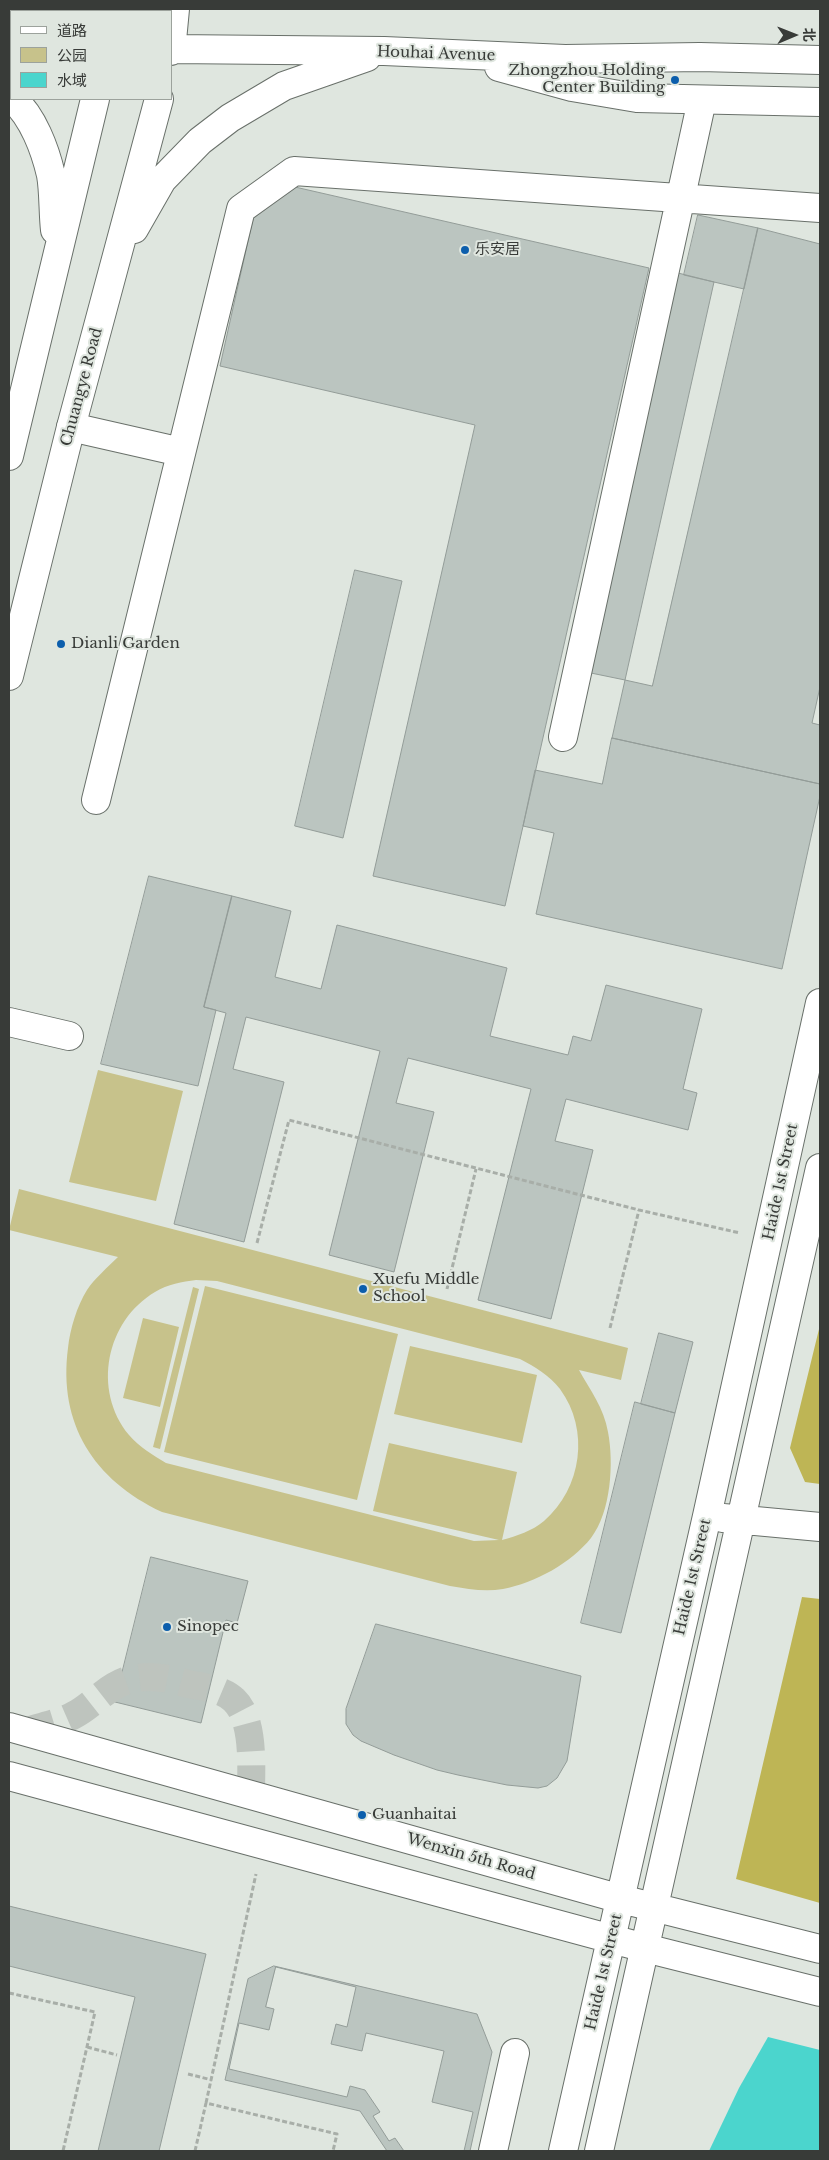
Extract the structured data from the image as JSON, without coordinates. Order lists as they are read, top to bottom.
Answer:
{
  "streets": {
    "street": [
      "Houhai Avenue",
      "Chuangye Road",
      "Haide 1st Street",
      "Wenxin 5th Road"
    ]
  },
  "crossings": [
    ["Haide 1st Street", "Wenxin 5th Road"]
  ],
  "places": [
    "Zhongzhou Holding Center Building",
    "乐安居",
    "Dianli Garden",
    "Xuefu Middle School",
    "Sinopec",
    "Guanhaitai"
  ],
  "legend": ["道路", "公园", "水域"],
  "north": "right"
}
